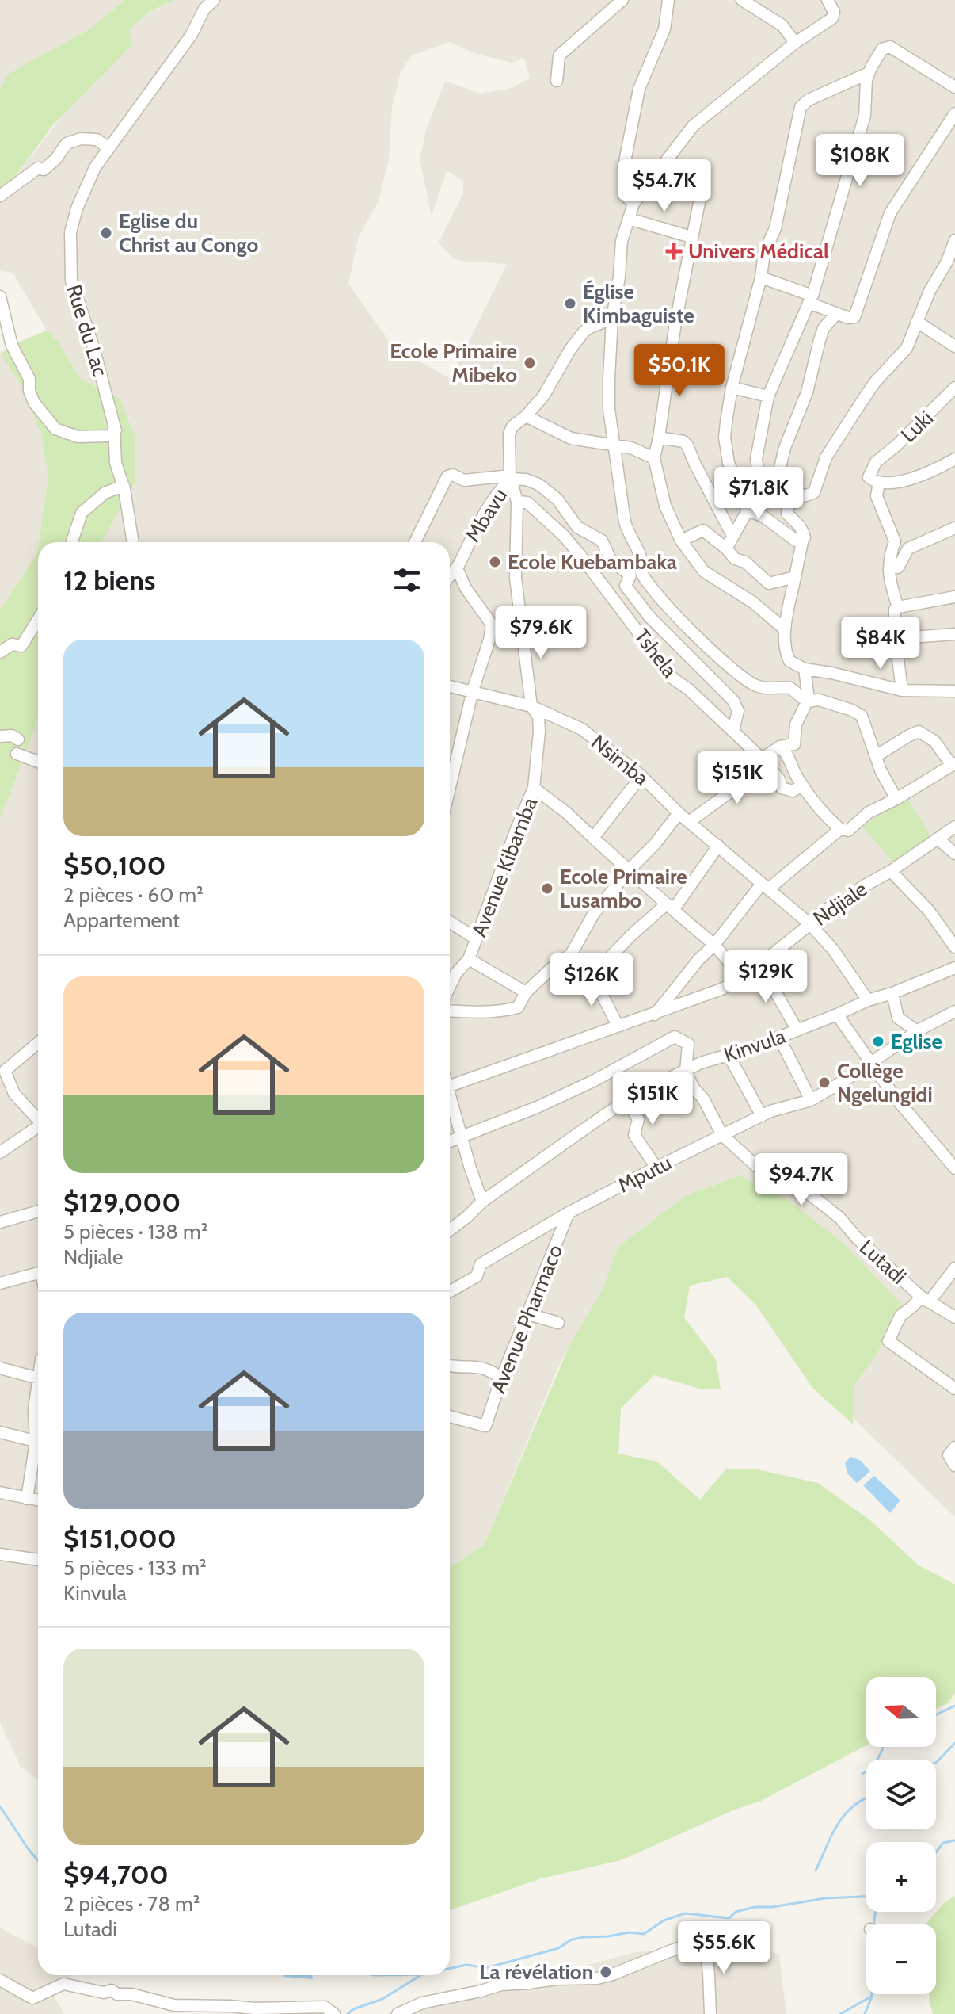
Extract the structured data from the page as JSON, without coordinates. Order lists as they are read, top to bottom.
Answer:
{
  "streets": {
    "street": [
      "Rue du Lac",
      "Luki",
      "Mbavu",
      "Tshela",
      "Nsimba",
      "Avenue Kibamba",
      "Ndjiale",
      "Kinvula",
      "Mputu",
      "Lutadi",
      "Avenue Pharmaco"
    ]
  },
  "crossings": [
    ["Mbavu", "Avenue Kibamba"],
    ["Tshela", "Avenue Kibamba"],
    ["Nsimba", "Avenue Kibamba"],
    ["Nsimba", "Ndjiale"],
    ["Nsimba", "Kinvula"],
    ["Kinvula", "Lutadi"],
    ["Mputu", "Lutadi"],
    ["Mputu", "Avenue Pharmaco"]
  ],
  "places": {
    "other": [
      "Eglise du Christ au Congo",
      "Église Kimbaguiste",
      "Ecole Primaire Mibeko",
      "Ecole Kuebambaka",
      "Ecole Primaire Lusambo",
      "Eglise",
      "Collège Ngelungidi",
      "La révélation"
    ],
    "health": ["Univers Médical"]
  },
  "north": "left",
  "page": {
    "price": [
      "$108K",
      "$54.7K",
      "$50.1K",
      "$71.8K",
      "$79.6K",
      "$84K",
      "$151K",
      "$129K",
      "$126K",
      "$151K",
      "$94.7K",
      "$55.6K"
    ],
    "heading": "12 biens",
    "list": [
      {
        "name": "$50,100",
        "note": "2 pièces · 60 m² · Appartement"
      },
      {
        "name": "$129,000",
        "note": "5 pièces · 138 m² · Ndjiale"
      },
      {
        "name": "$151,000",
        "note": "5 pièces · 133 m² · Kinvula"
      },
      {
        "name": "$94,700",
        "note": "2 pièces · 78 m² · Lutadi"
      }
    ],
    "map_buttons": ["+", "−"]
  }
}
